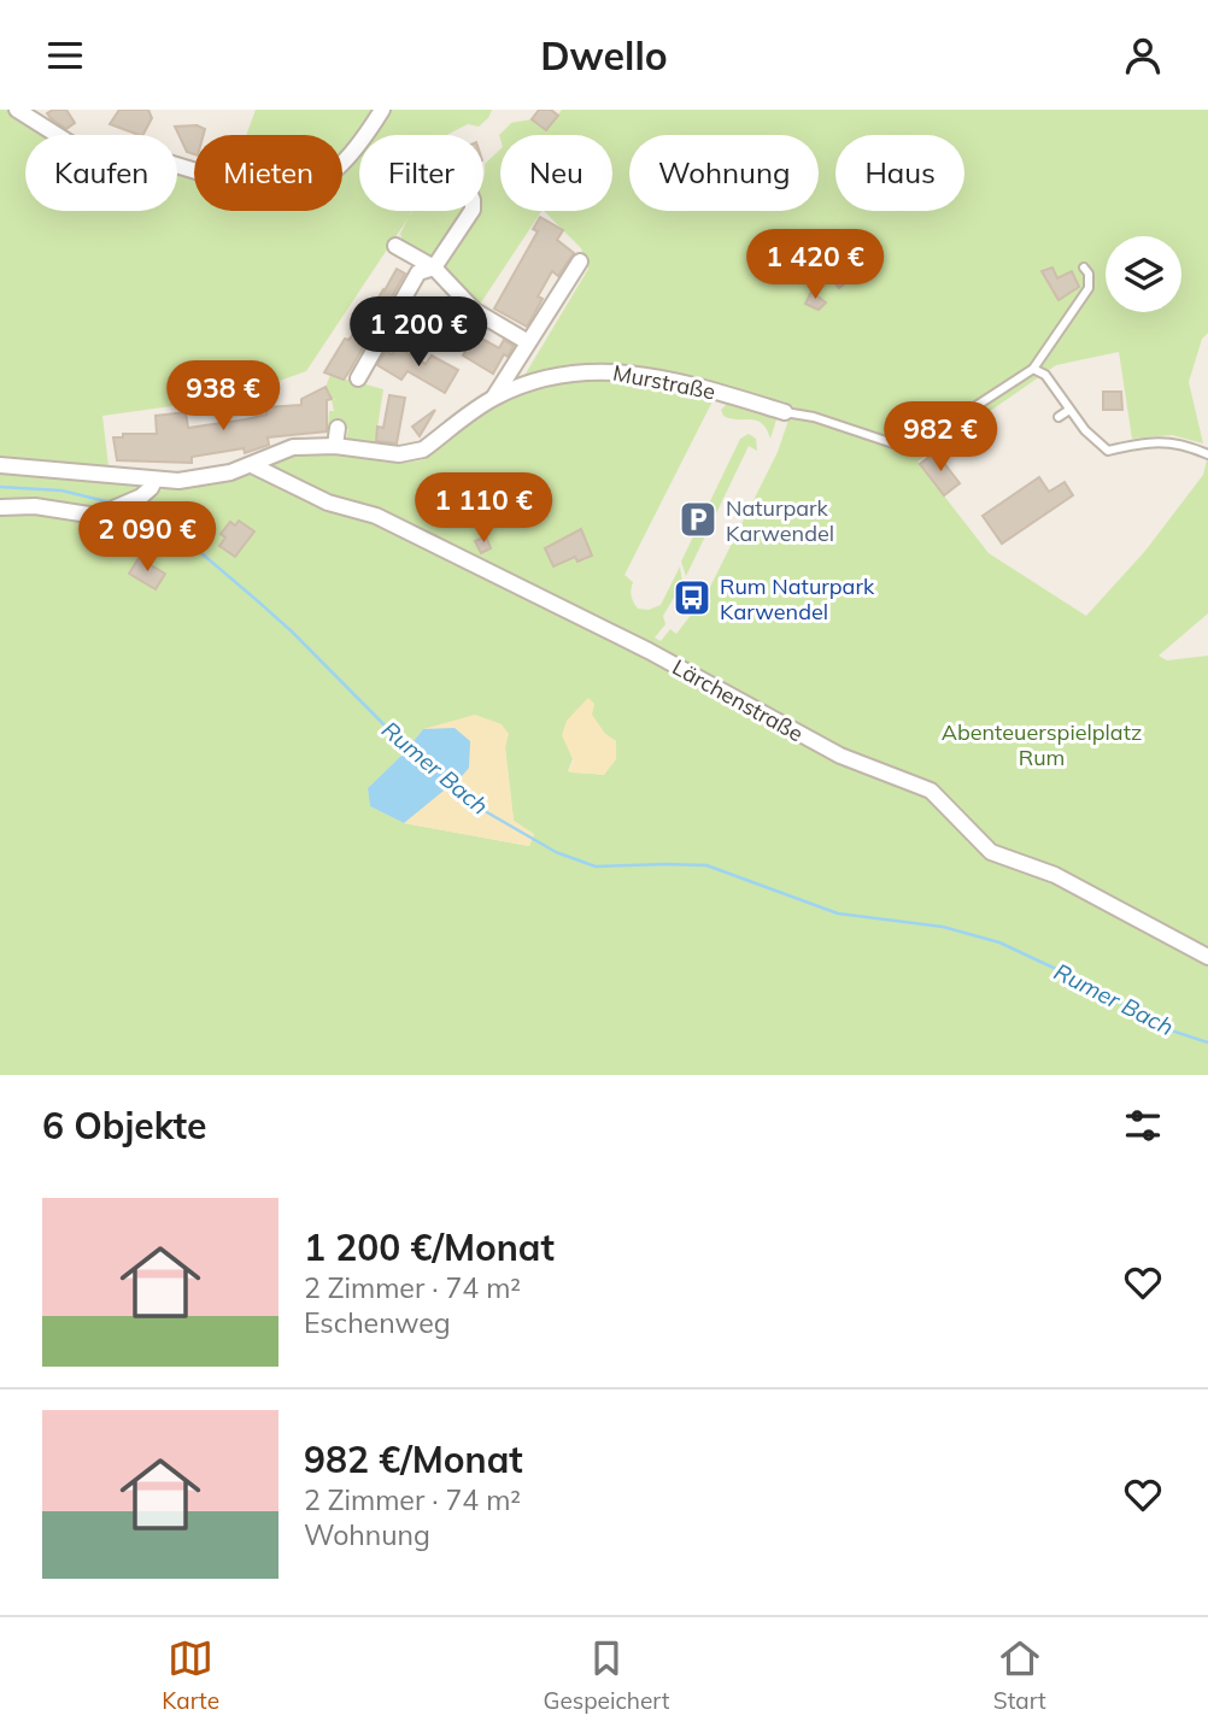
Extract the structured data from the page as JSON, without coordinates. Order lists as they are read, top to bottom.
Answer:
{
  "streets": {
    "street": ["Murstraße", "Lärchenstraße"]
  },
  "crossings": [
    ["Murstraße", "Lärchenstraße"]
  ],
  "water": ["Rumer Bach"],
  "parks": ["Abenteuerspielplatz Rum"],
  "places": {
    "parking": ["Naturpark Karwendel"],
    "bus stop": ["Rum Naturpark Karwendel"]
  },
  "page": {
    "header": "Dwello",
    "chip": [
      "Kaufen",
      "Mieten",
      "Filter",
      "Neu",
      "Wohnung",
      "Haus"
    ],
    "price": [
      "1 420 €",
      "1 200 €",
      "938 €",
      "982 €",
      "1 110 €",
      "2 090 €"
    ],
    "heading": "6 Objekte",
    "list": [
      {
        "name": "1 200 €/Monat",
        "note": "2 Zimmer · 74 m² · Eschenweg"
      },
      {
        "name": "982 €/Monat",
        "note": "2 Zimmer · 74 m² · Wohnung"
      }
    ],
    "tabs": ["Karte", "Gespeichert", "Start"]
  }
}
